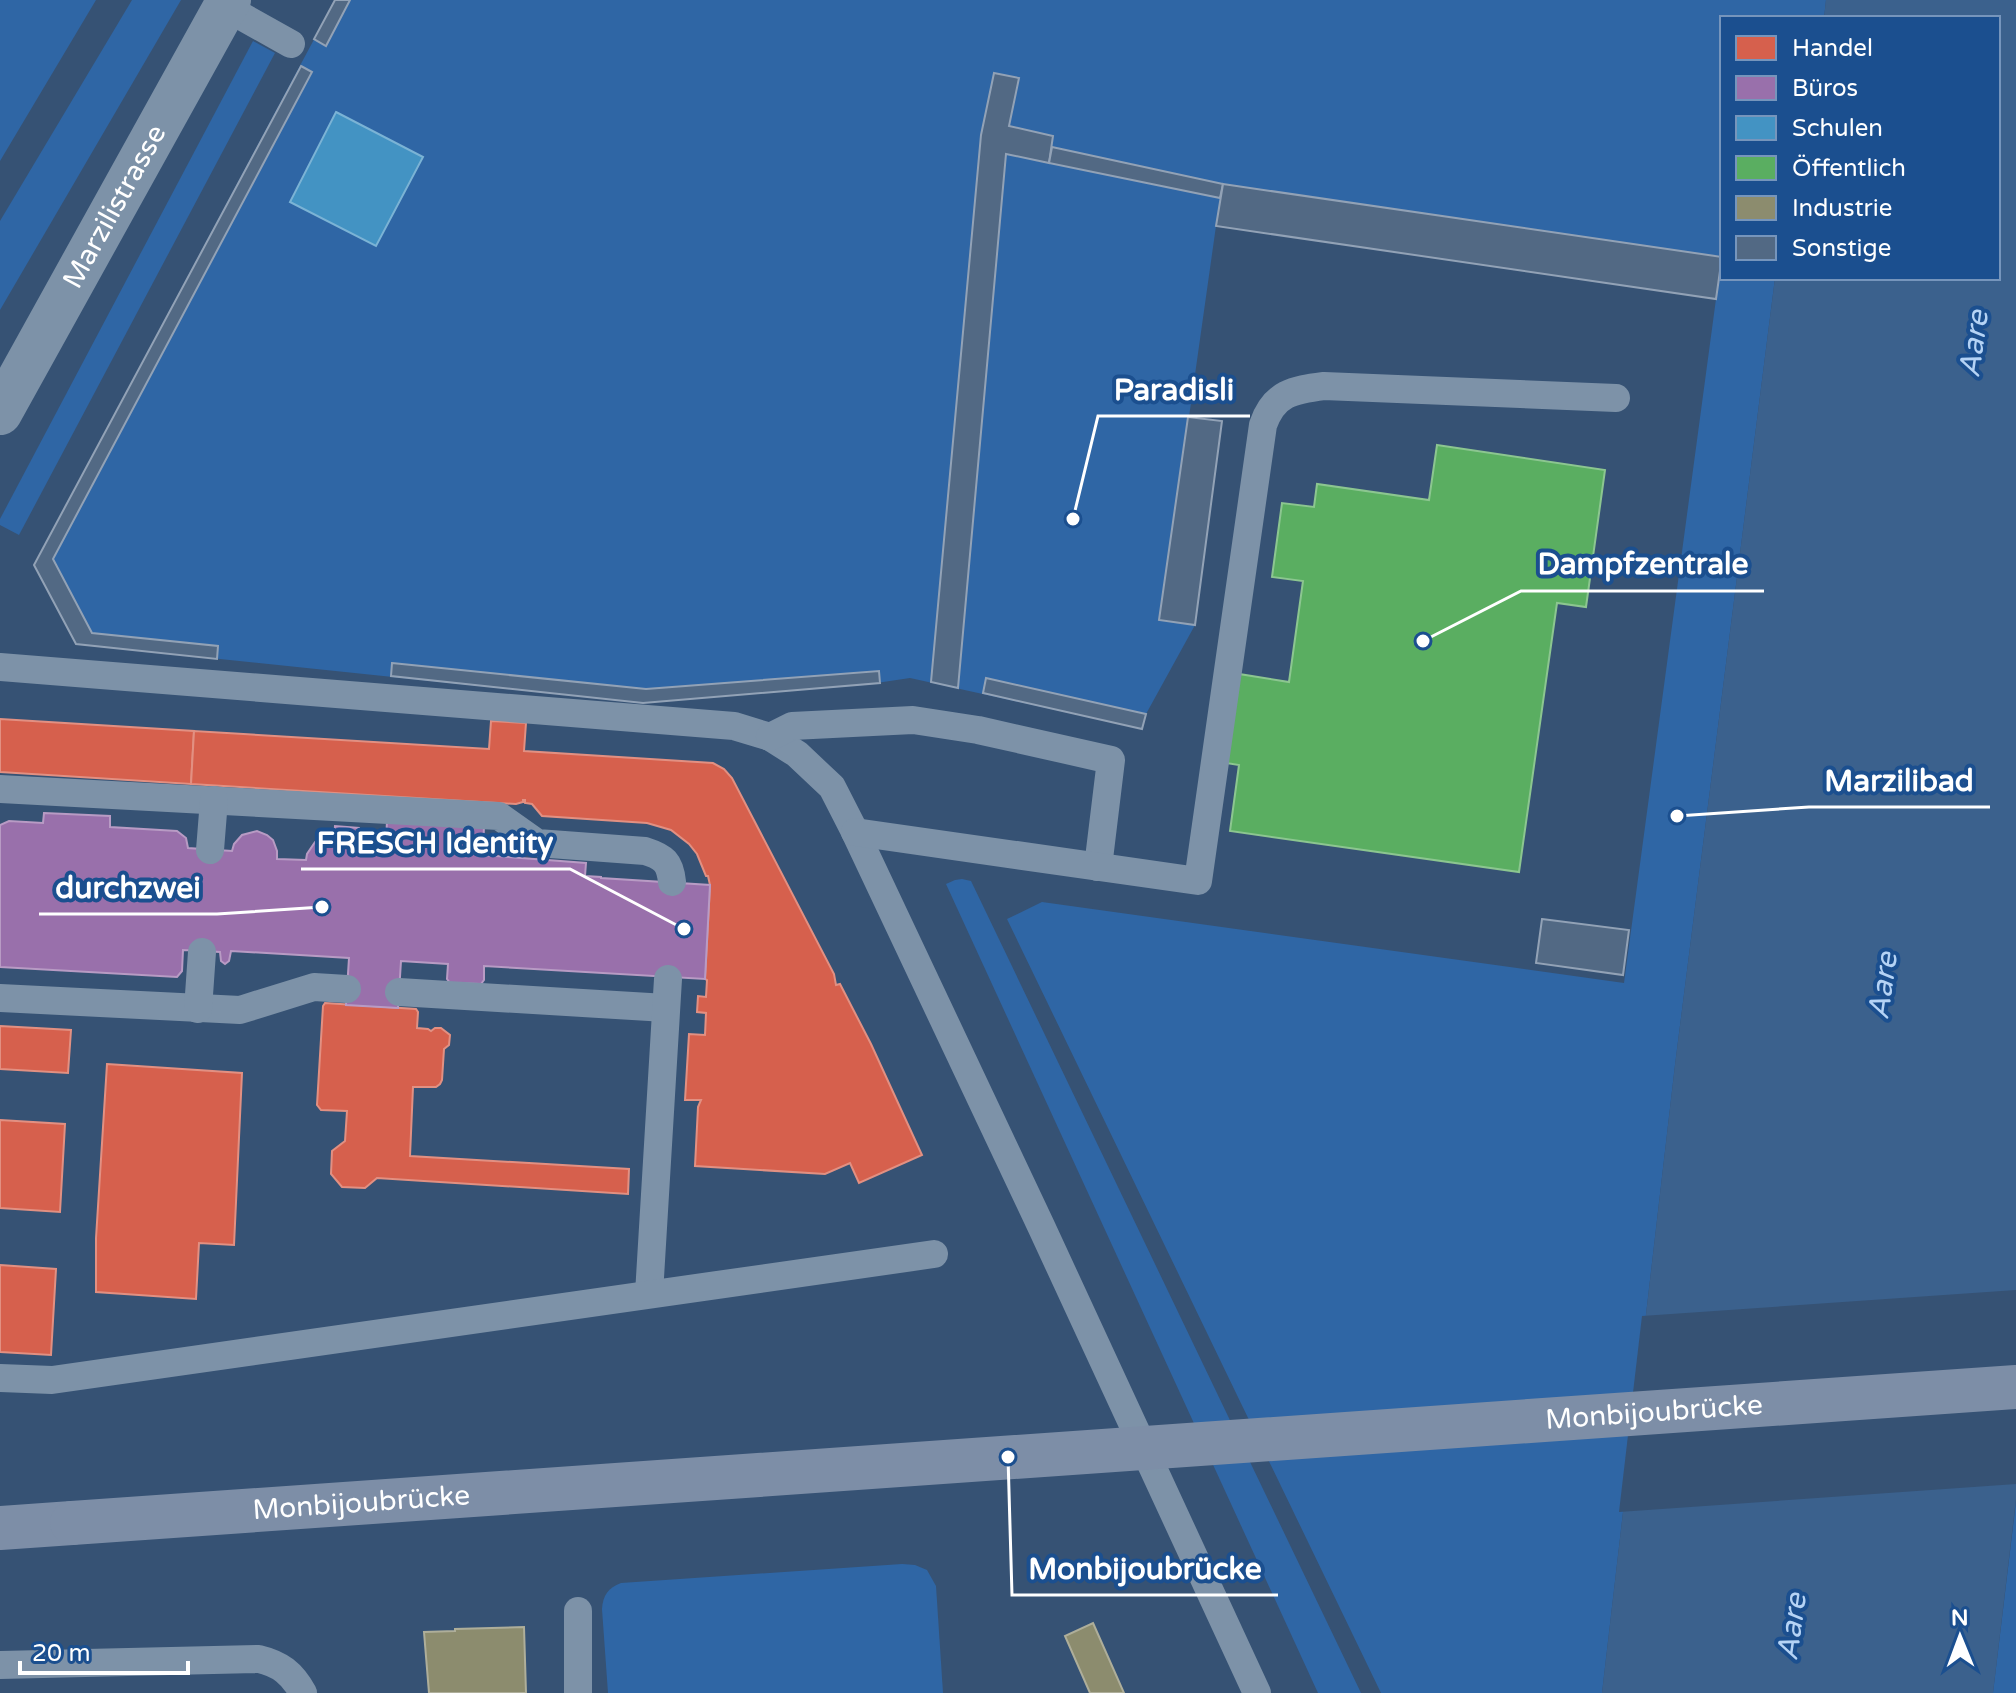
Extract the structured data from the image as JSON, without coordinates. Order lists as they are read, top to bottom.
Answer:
{
  "streets": {
    "main road": ["Monbijoubrücke"],
    "street": ["Marzilistrasse"]
  },
  "water": ["Aare"],
  "places": [
    "Paradisli",
    "Dampfzentrale",
    "Marzilibad",
    "durchzwei",
    "FRESCH Identity",
    "Monbijoubrücke"
  ],
  "legend": [
    "Handel",
    "Büros",
    "Schulen",
    "Öffentlich",
    "Industrie",
    "Sonstige"
  ],
  "scale_bar": "20 m",
  "north": "top"
}
